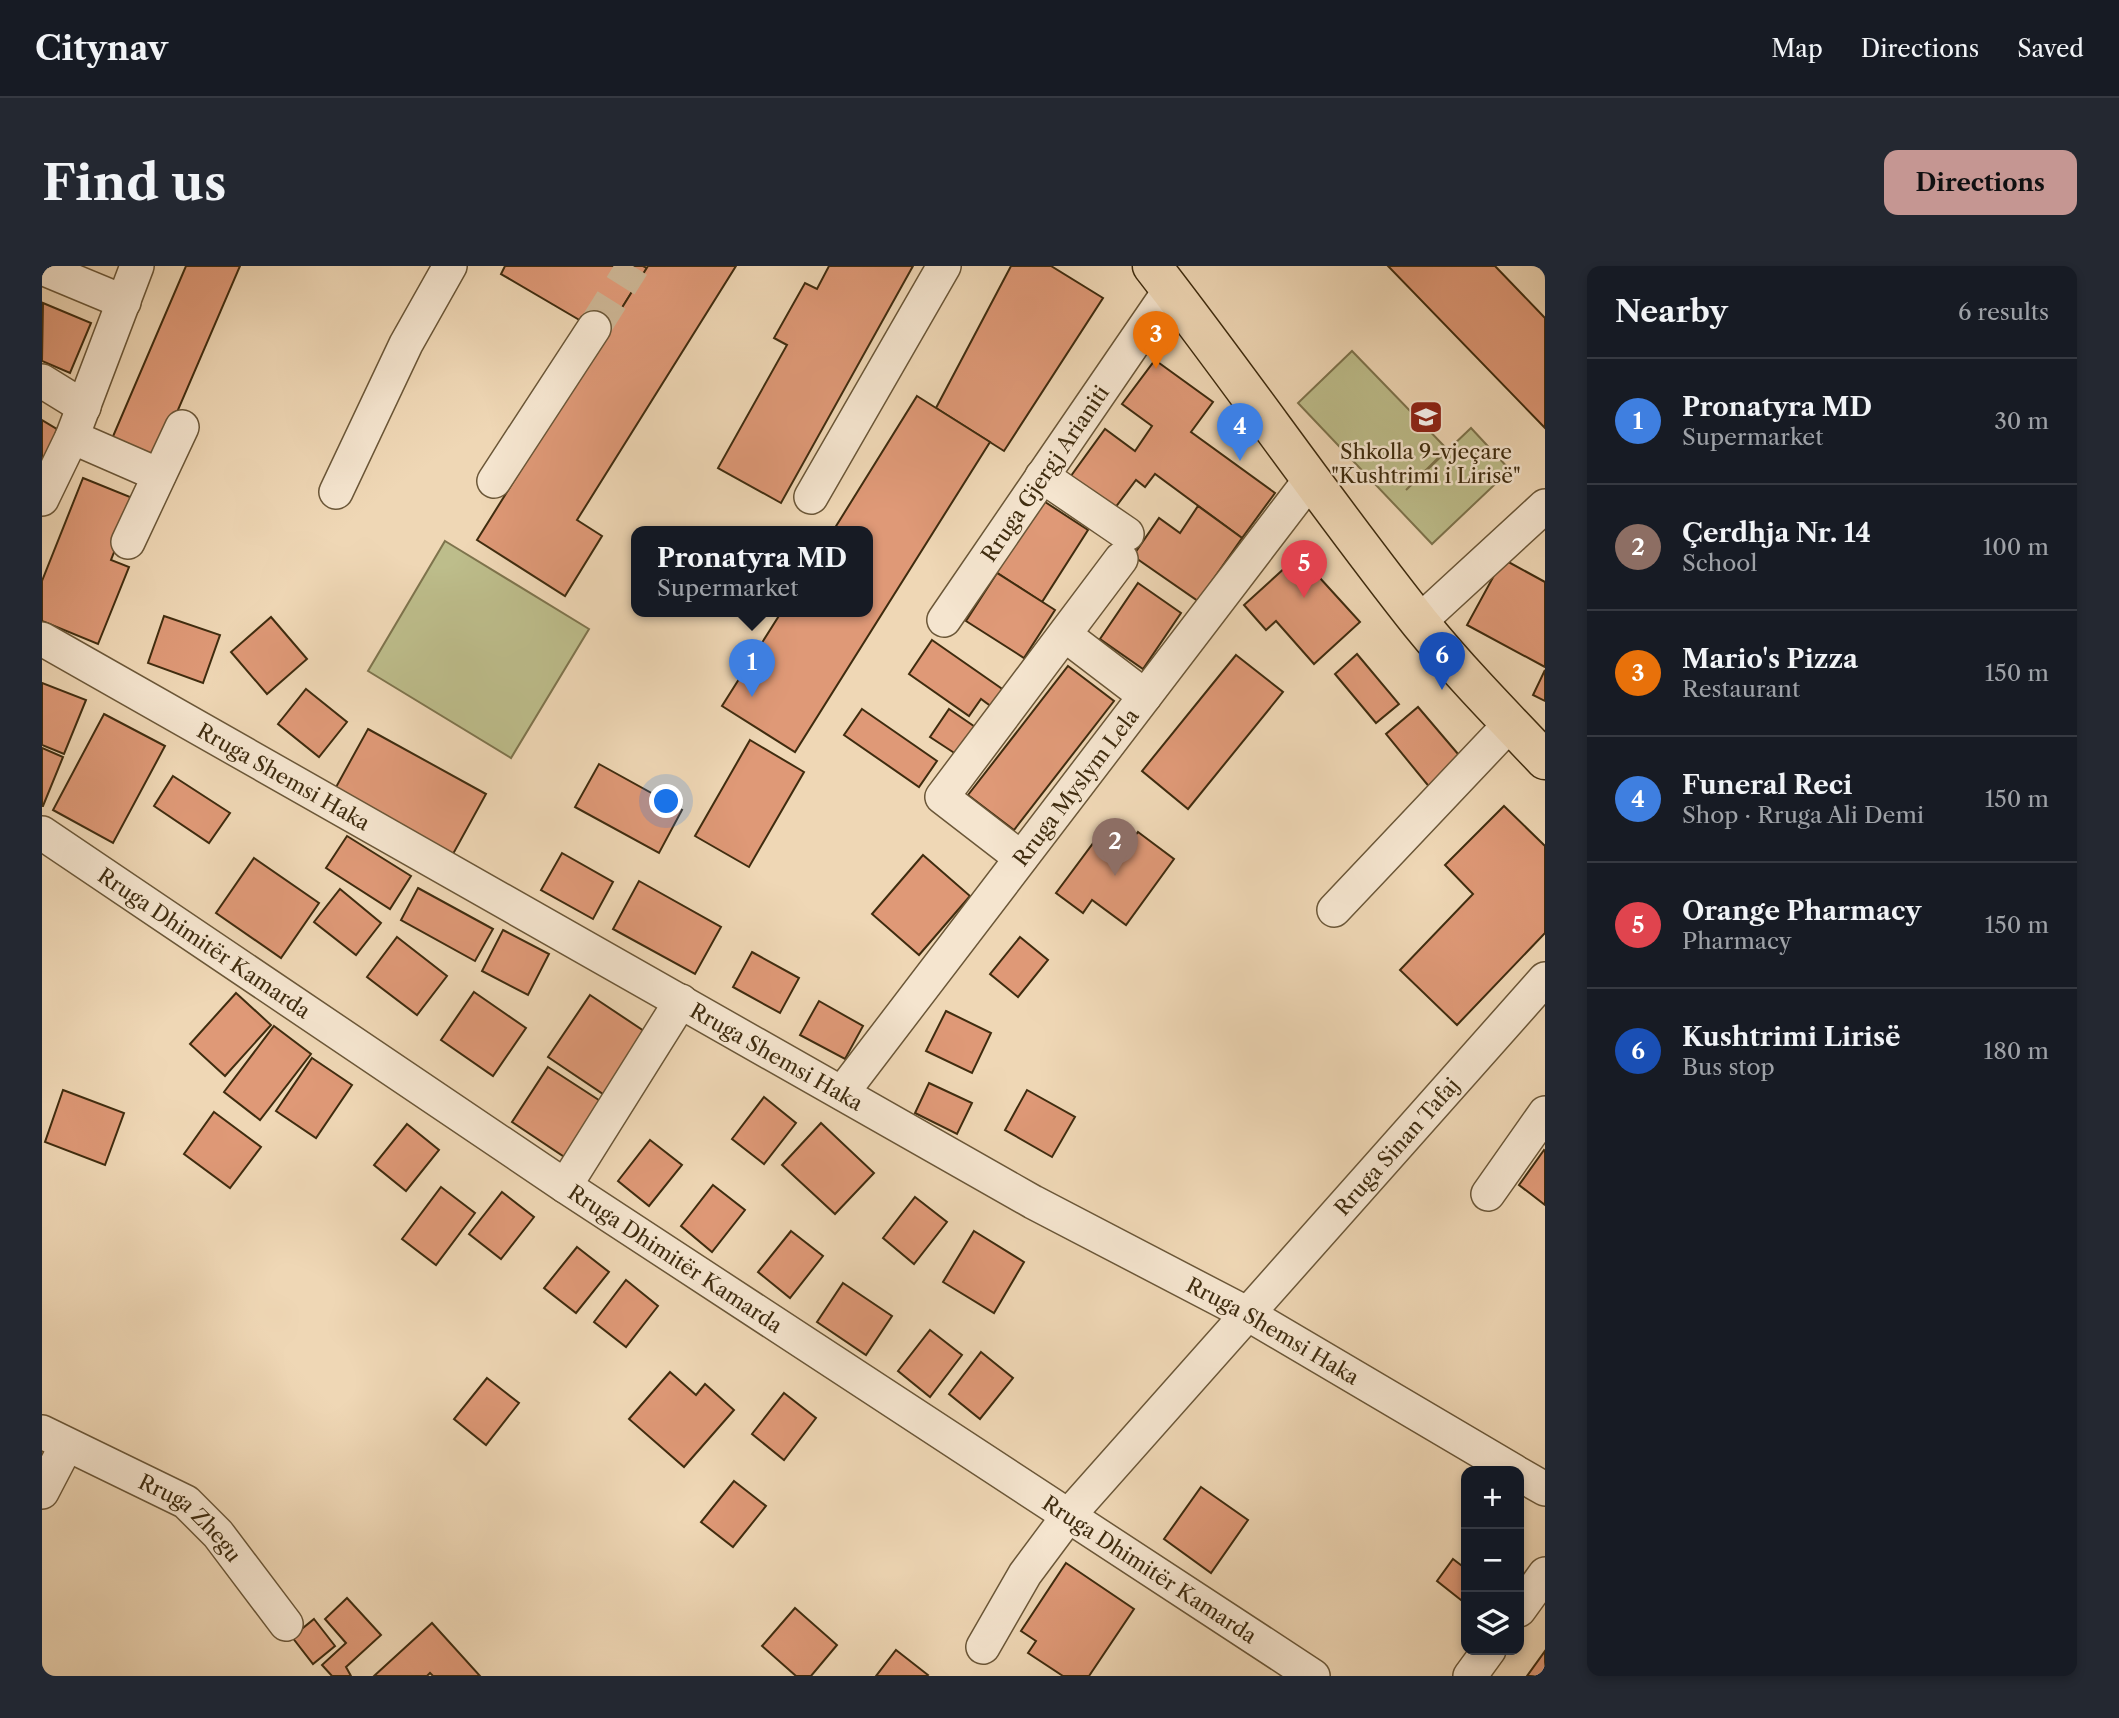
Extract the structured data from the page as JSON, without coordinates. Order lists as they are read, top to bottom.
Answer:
{
  "streets": {
    "street": [
      "Rruga Gjergj Arianiti",
      "Rruga Shemsi Haka",
      "Rruga Myslym Lela",
      "Rruga Dhimitër Kamarda",
      "Rruga Sinan Tafaj",
      "Rruga Zhegu"
    ]
  },
  "crossings": [
    ["Rruga Shemsi Haka", "Rruga Myslym Lela"],
    ["Rruga Shemsi Haka", "Rruga Sinan Tafaj"],
    ["Rruga Dhimitër Kamarda", "Rruga Sinan Tafaj"]
  ],
  "places": {
    "school or university": ["Shkolla 9-vjeçare \"Kushtrimi i Lirisë\""]
  },
  "page": {
    "header": "Citynav",
    "nav": ["Map", "Directions", "Saved"],
    "buttons": "Directions",
    "title": "Find us",
    "heading": ["Nearby", "6 results"],
    "pins": [
      "3",
      "4",
      "5",
      "6",
      "1",
      "2"
    ],
    "list": [
      {
        "mark": "1",
        "name": "Pronatyra MD",
        "note": "Supermarket",
        "value": "30 m"
      },
      {
        "mark": "2",
        "name": "Çerdhja Nr. 14",
        "note": "School",
        "value": "100 m"
      },
      {
        "mark": "3",
        "name": "Mario's Pizza",
        "note": "Restaurant",
        "value": "150 m"
      },
      {
        "mark": "4",
        "name": "Funeral Reci",
        "note": "Shop · Rruga Ali Demi",
        "value": "150 m"
      },
      {
        "mark": "5",
        "name": "Orange Pharmacy",
        "note": "Pharmacy",
        "value": "150 m"
      },
      {
        "mark": "6",
        "name": "Kushtrimi Lirisë",
        "note": "Bus stop",
        "value": "180 m"
      }
    ],
    "popup": ["Pronatyra MD", "Supermarket"],
    "map_buttons": ["+", "−"]
  }
}
